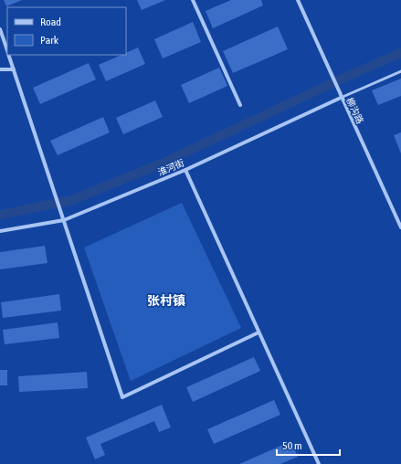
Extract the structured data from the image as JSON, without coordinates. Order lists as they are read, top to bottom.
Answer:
{
  "streets": {
    "street": ["柳沟路", "淮河街"]
  },
  "crossings": [
    ["柳沟路", "淮河街"]
  ],
  "districts": ["张村镇"],
  "legend": ["Road", "Park"],
  "scale_bar": "50 m"
}
